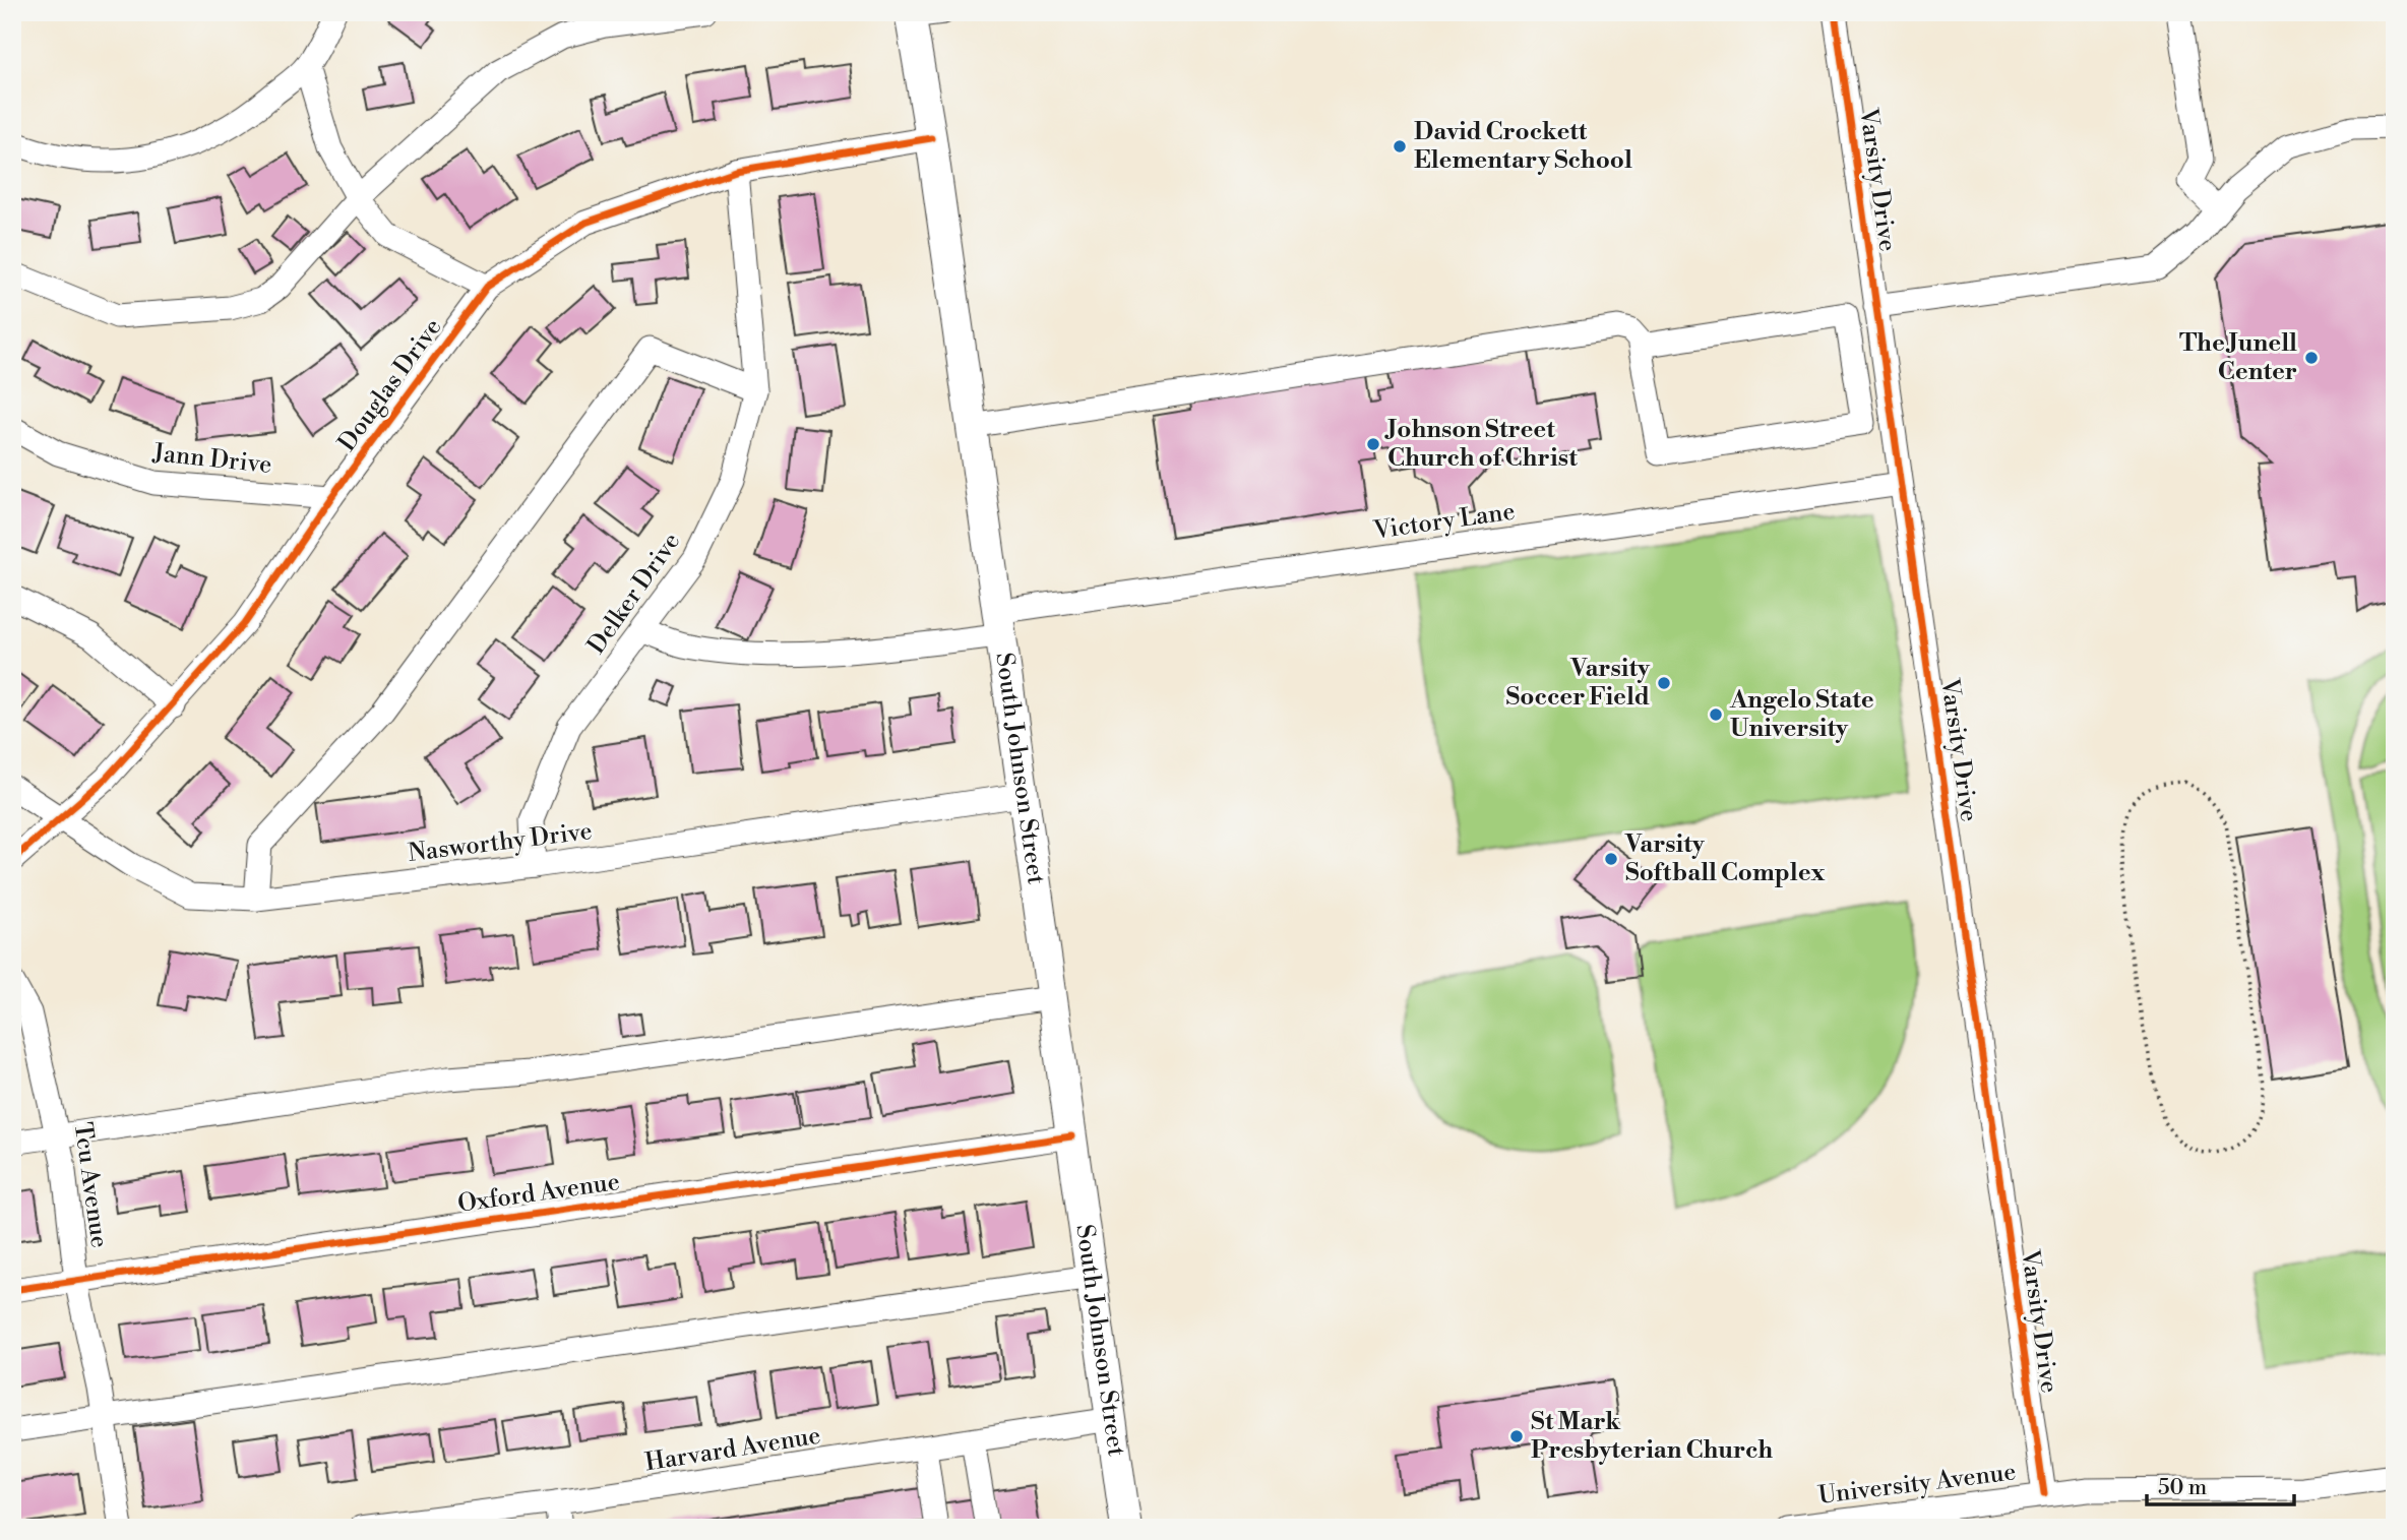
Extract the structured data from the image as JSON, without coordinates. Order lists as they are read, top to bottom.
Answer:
{
  "streets": {
    "main road": ["South Johnson Street"],
    "street": [
      "Varsity Drive",
      "Douglas Drive",
      "Jann Drive",
      "Victory Lane",
      "Delker Drive",
      "Nasworthy Drive",
      "Tcu Avenue",
      "Oxford Avenue",
      "Harvard Avenue",
      "University Avenue"
    ]
  },
  "crossings": [
    ["Varsity Drive", "Victory Lane"],
    ["Varsity Drive", "University Avenue"],
    ["Douglas Drive", "Jann Drive"],
    ["Douglas Drive", "Delker Drive"],
    ["Douglas Drive", "South Johnson Street"],
    ["Douglas Drive", "Nasworthy Drive"],
    ["Victory Lane", "Delker Drive"],
    ["Victory Lane", "South Johnson Street"],
    ["Delker Drive", "Nasworthy Drive"],
    ["South Johnson Street", "Nasworthy Drive"],
    ["South Johnson Street", "Oxford Avenue"],
    ["South Johnson Street", "Harvard Avenue"],
    ["Tcu Avenue", "Oxford Avenue"]
  ],
  "places": [
    "David Crockett Elementary School",
    "The Junell Center",
    "Johnson Street Church of Christ",
    "Varsity Soccer Field",
    "Angelo State University",
    "Varsity Softball Complex",
    "St Mark Presbyterian Church"
  ],
  "scale_bar": "50 m"
}
